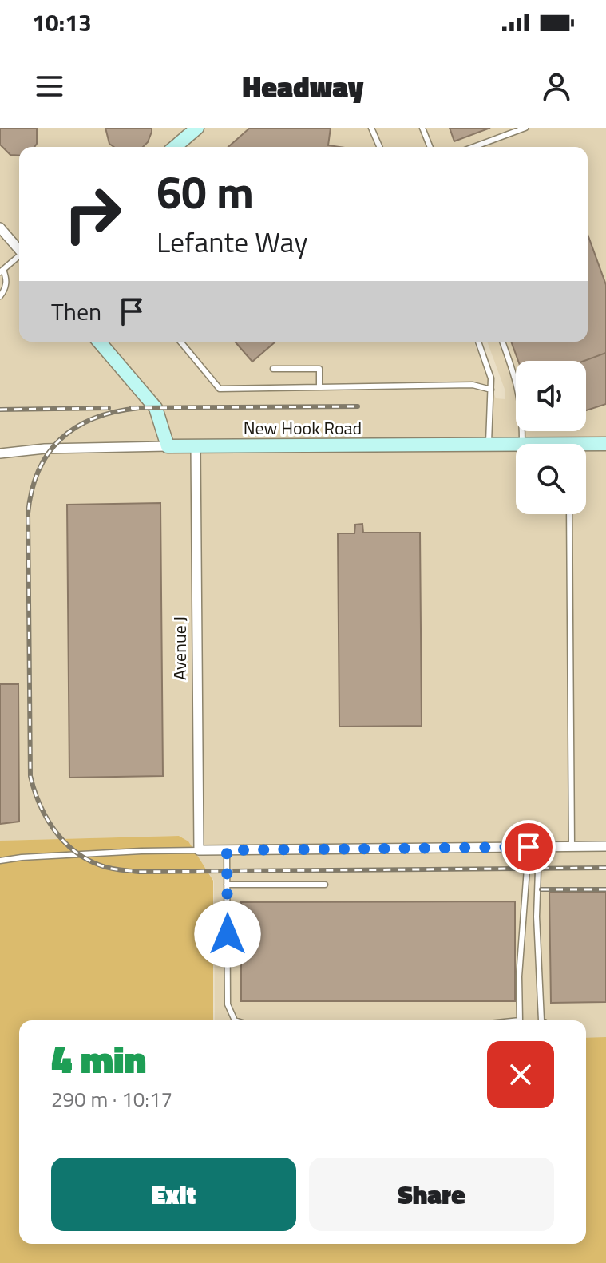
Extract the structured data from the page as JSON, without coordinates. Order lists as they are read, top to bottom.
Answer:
{
  "streets": {
    "street": ["New Hook Road", "Avenue J"]
  },
  "crossings": [
    ["New Hook Road", "Avenue J"]
  ],
  "page": {
    "status": "10:13",
    "header": "Headway",
    "turn": ["60 m", "Lefante Way"],
    "then": "Then",
    "heading": ["4 min", "290 m · 10:17"],
    "buttons": ["Exit", "Share"]
  }
}
